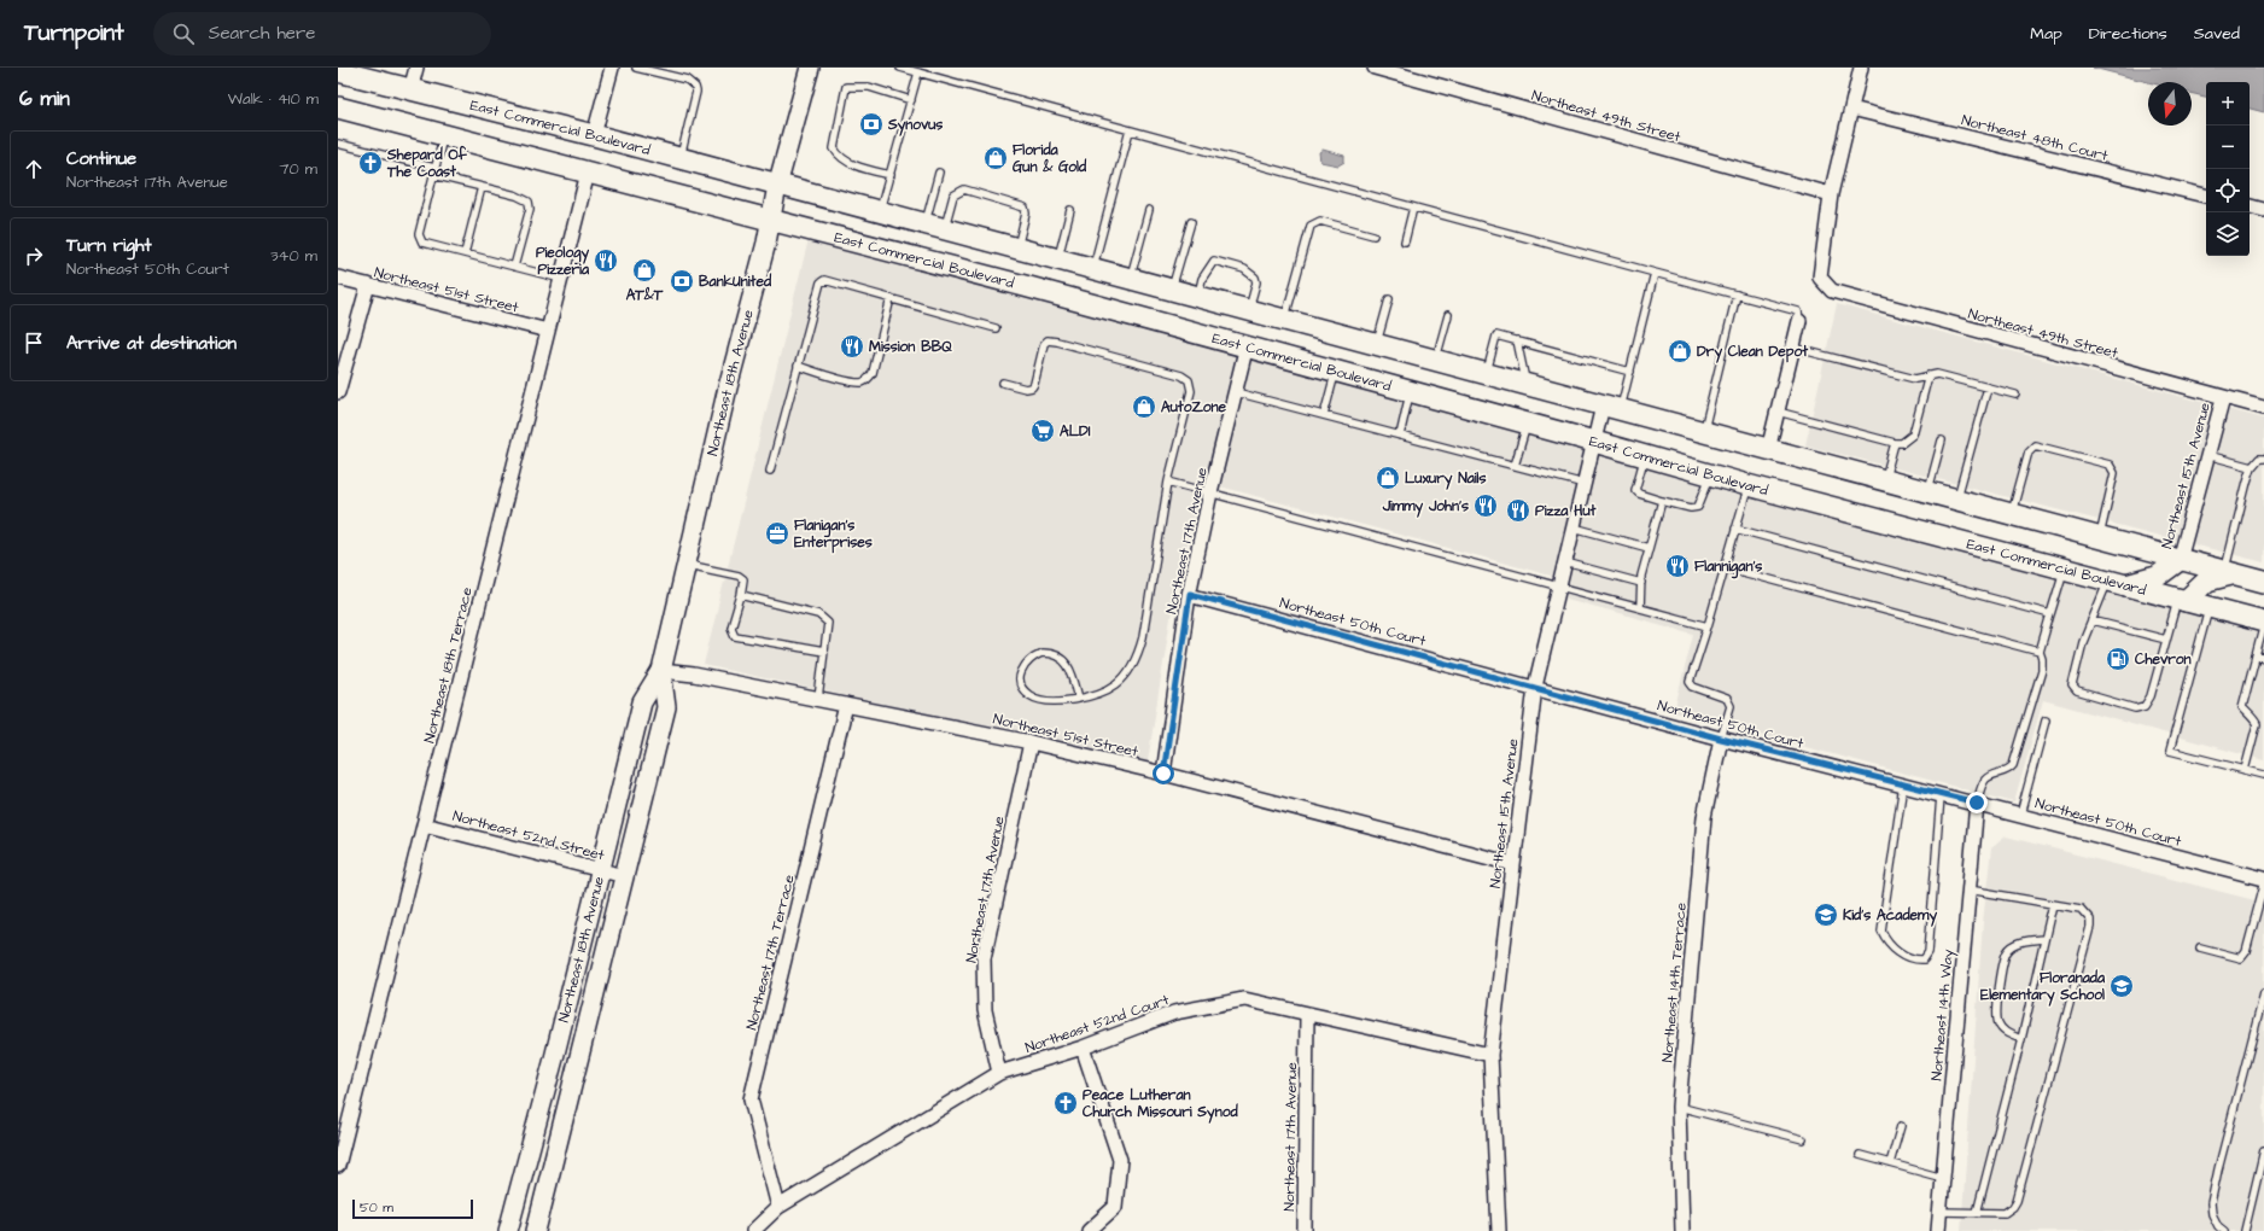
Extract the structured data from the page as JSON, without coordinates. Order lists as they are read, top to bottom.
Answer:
{
  "streets": {
    "main road": ["East Commercial Boulevard"],
    "street": [
      "Northeast 49th Street",
      "Northeast 48th Court",
      "Northeast 51st Street",
      "Northeast 18th Avenue",
      "Northeast 15th Avenue",
      "Northeast 17th Avenue",
      "Northeast 50th Court",
      "Northeast 18th Terrace",
      "Northeast 52nd Street",
      "Northeast 17th Terrace",
      "Northeast 14th Terrace",
      "Northeast 14th Way",
      "Northeast 52nd Court"
    ]
  },
  "crossings": [
    ["Northeast 49th Street", "Northeast 15th Avenue"],
    ["East Commercial Boulevard", "Northeast 18th Avenue"],
    ["East Commercial Boulevard", "Northeast 15th Avenue"],
    ["East Commercial Boulevard", "Northeast 17th Avenue"],
    ["East Commercial Boulevard", "Northeast 18th Terrace"],
    ["Northeast 51st Street", "Northeast 18th Avenue"],
    ["Northeast 51st Street", "Northeast 15th Avenue"],
    ["Northeast 51st Street", "Northeast 17th Avenue"],
    ["Northeast 51st Street", "Northeast 18th Terrace"],
    ["Northeast 51st Street", "Northeast 17th Terrace"],
    ["Northeast 18th Avenue", "Northeast 52nd Street"],
    ["Northeast 15th Avenue", "Northeast 50th Court"],
    ["Northeast 15th Avenue", "Northeast 52nd Court"],
    ["Northeast 17th Avenue", "Northeast 50th Court"],
    ["Northeast 17th Avenue", "Northeast 52nd Court"],
    ["Northeast 50th Court", "Northeast 14th Terrace"],
    ["Northeast 50th Court", "Northeast 14th Way"],
    ["Northeast 18th Terrace", "Northeast 52nd Street"],
    ["Northeast 17th Terrace", "Northeast 52nd Court"]
  ],
  "places": {
    "bank": ["Synovus", "BankUnited"],
    "shop": [
      "Florida Gun & Gold",
      "AT&T",
      "Dry Clean Depot",
      "AutoZone",
      "Luxury Nails"
    ],
    "church": ["Shepard Of The Coast", "Peace Lutheran Church Missouri Synod"],
    "restaurant": [
      "Pieology Pizzeria",
      "Mission BBQ",
      "Jimmy John's",
      "Pizza Hut",
      "Flannigan's"
    ],
    "supermarket": ["ALDI"],
    "office": ["Flanigan's Enterprises"],
    "fuel station": ["Chevron"],
    "school or university": ["Kid's Academy", "Floranada Elementary School"]
  },
  "scale_bar": "50 m",
  "north": "bottom",
  "page": {
    "header": "Turnpoint",
    "search": "Search here",
    "nav": ["Map", "Directions", "Saved"],
    "heading": ["6 min", "Walk · 410 m"],
    "map_buttons": ["+", "−"],
    "list": [
      ["Continue", "Northeast 17th Avenue", "70 m"],
      ["Turn right", "Northeast 50th Court", "340 m"],
      "Arrive at destination"
    ],
    "scale": "50 m"
  }
}
